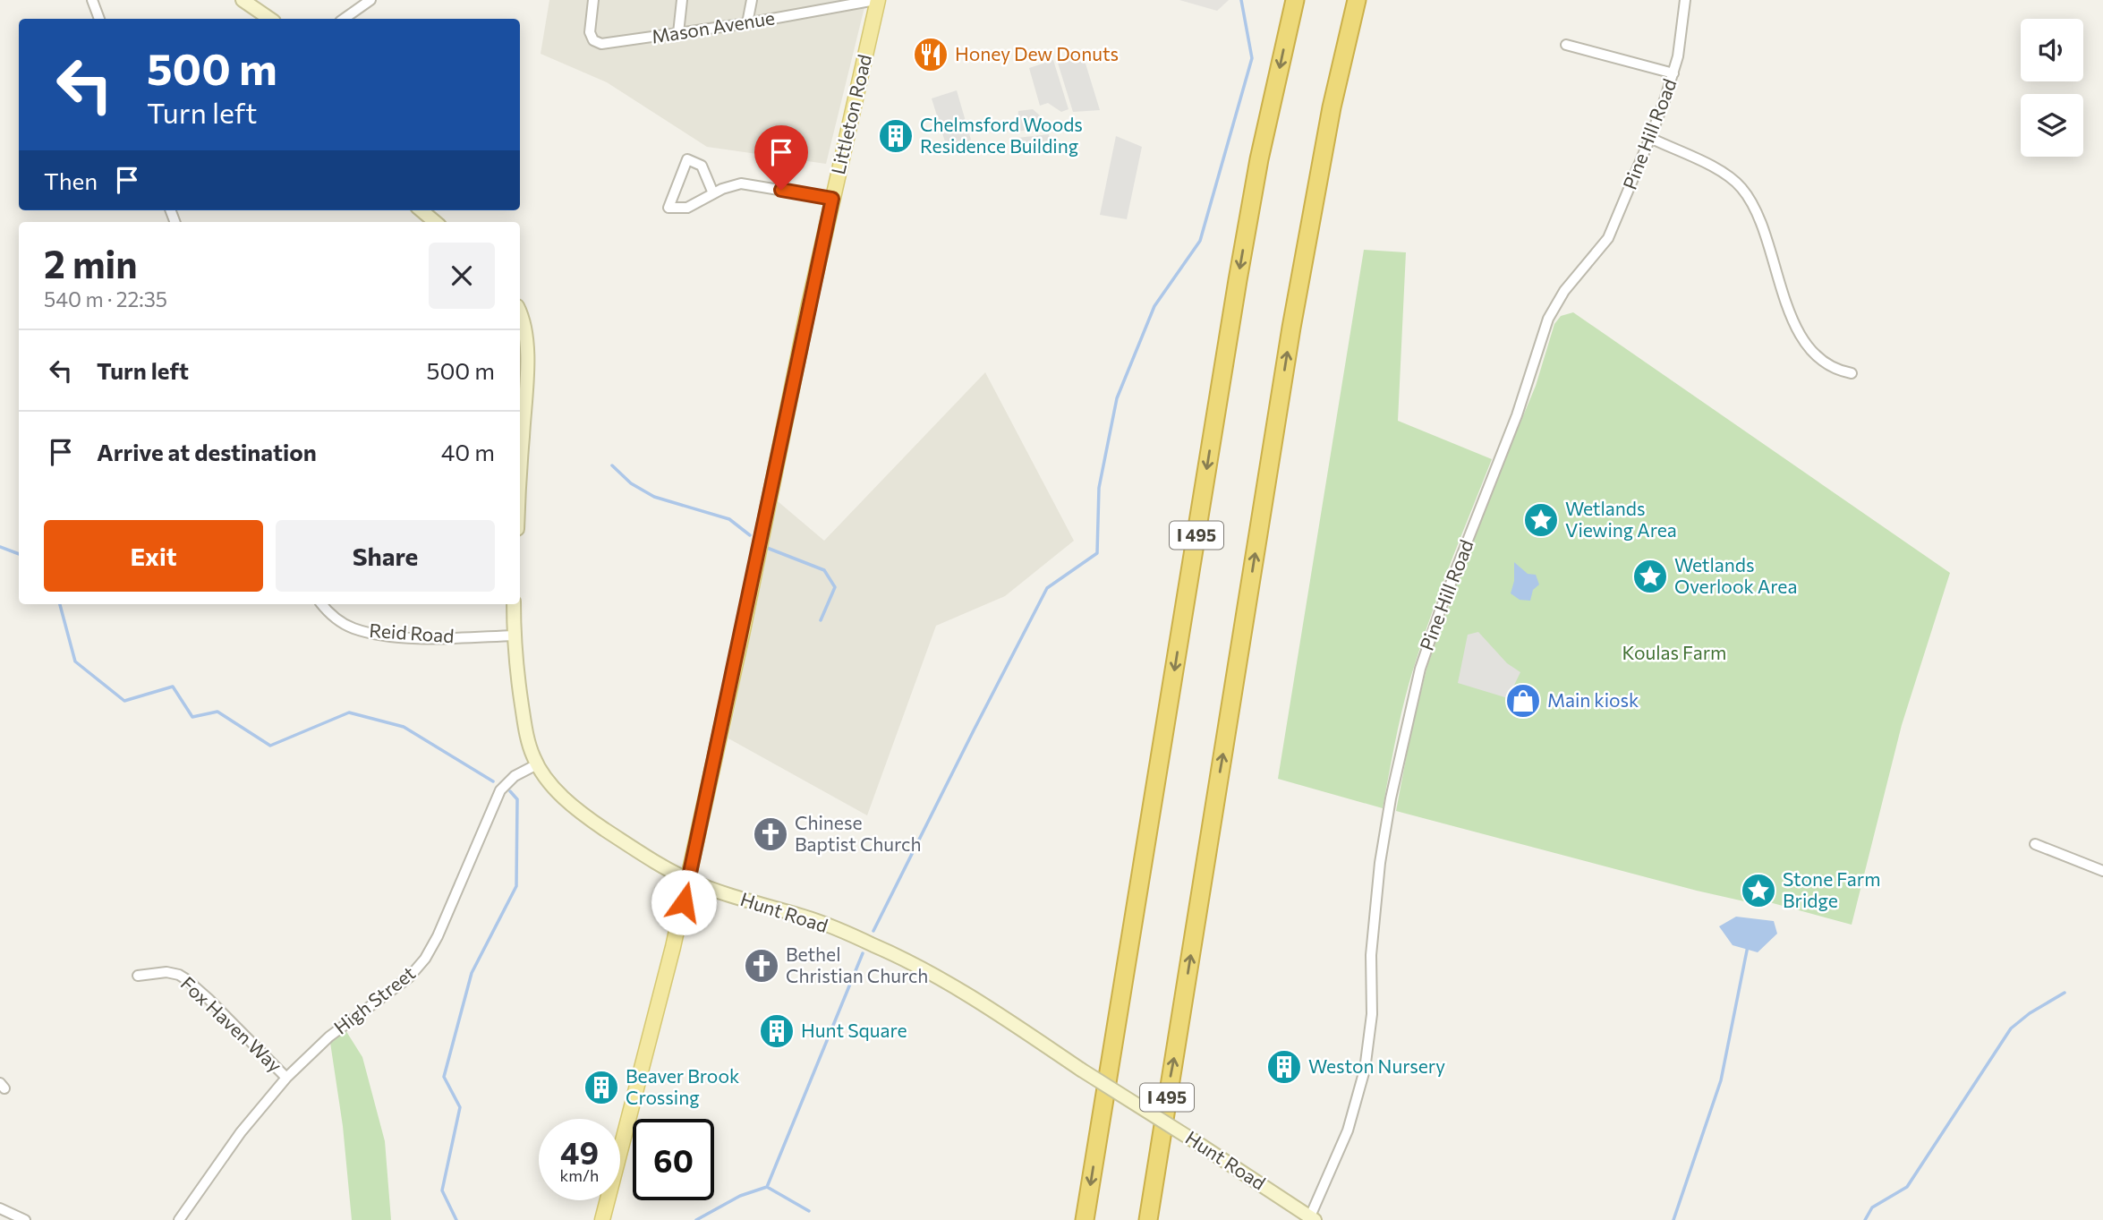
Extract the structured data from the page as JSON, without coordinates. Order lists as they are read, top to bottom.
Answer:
{
  "streets": {
    "highway": ["I 495"],
    "main road": ["Littleton Road"],
    "street": [
      "Mason Avenue",
      "Pine Hill Road",
      "Reid Road",
      "Hunt Road",
      "High Street",
      "Fox Haven Way"
    ]
  },
  "crossings": [
    ["Mason Avenue", "Littleton Road"],
    ["Littleton Road", "Hunt Road"],
    ["Pine Hill Road", "Hunt Road"],
    ["Reid Road", "Hunt Road"],
    ["Hunt Road", "High Street"],
    ["High Street", "Fox Haven Way"]
  ],
  "parks": ["Koulas Farm"],
  "places": {
    "restaurant": ["Honey Dew Donuts"],
    "building": [
      "Chelmsford Woods Residence Building",
      "Hunt Square",
      "Weston Nursery",
      "Beaver Brook Crossing"
    ],
    "place": ["Wetlands Viewing Area", "Wetlands Overlook Area", "Stone Farm Bridge"],
    "shop": ["Main kiosk"],
    "church": ["Chinese Baptist Church", "Bethel Christian Church"]
  },
  "page": {
    "turn": ["500 m", "Turn left"],
    "then": "Then",
    "heading": ["2 min", "540 m · 22:35"],
    "list": [
      {
        "name": "Turn left",
        "value": "500 m"
      },
      {
        "name": "Arrive at destination",
        "value": "40 m"
      }
    ],
    "buttons": ["Exit", "Share"],
    "speed": "49 km/h",
    "limit": "60"
  }
}
